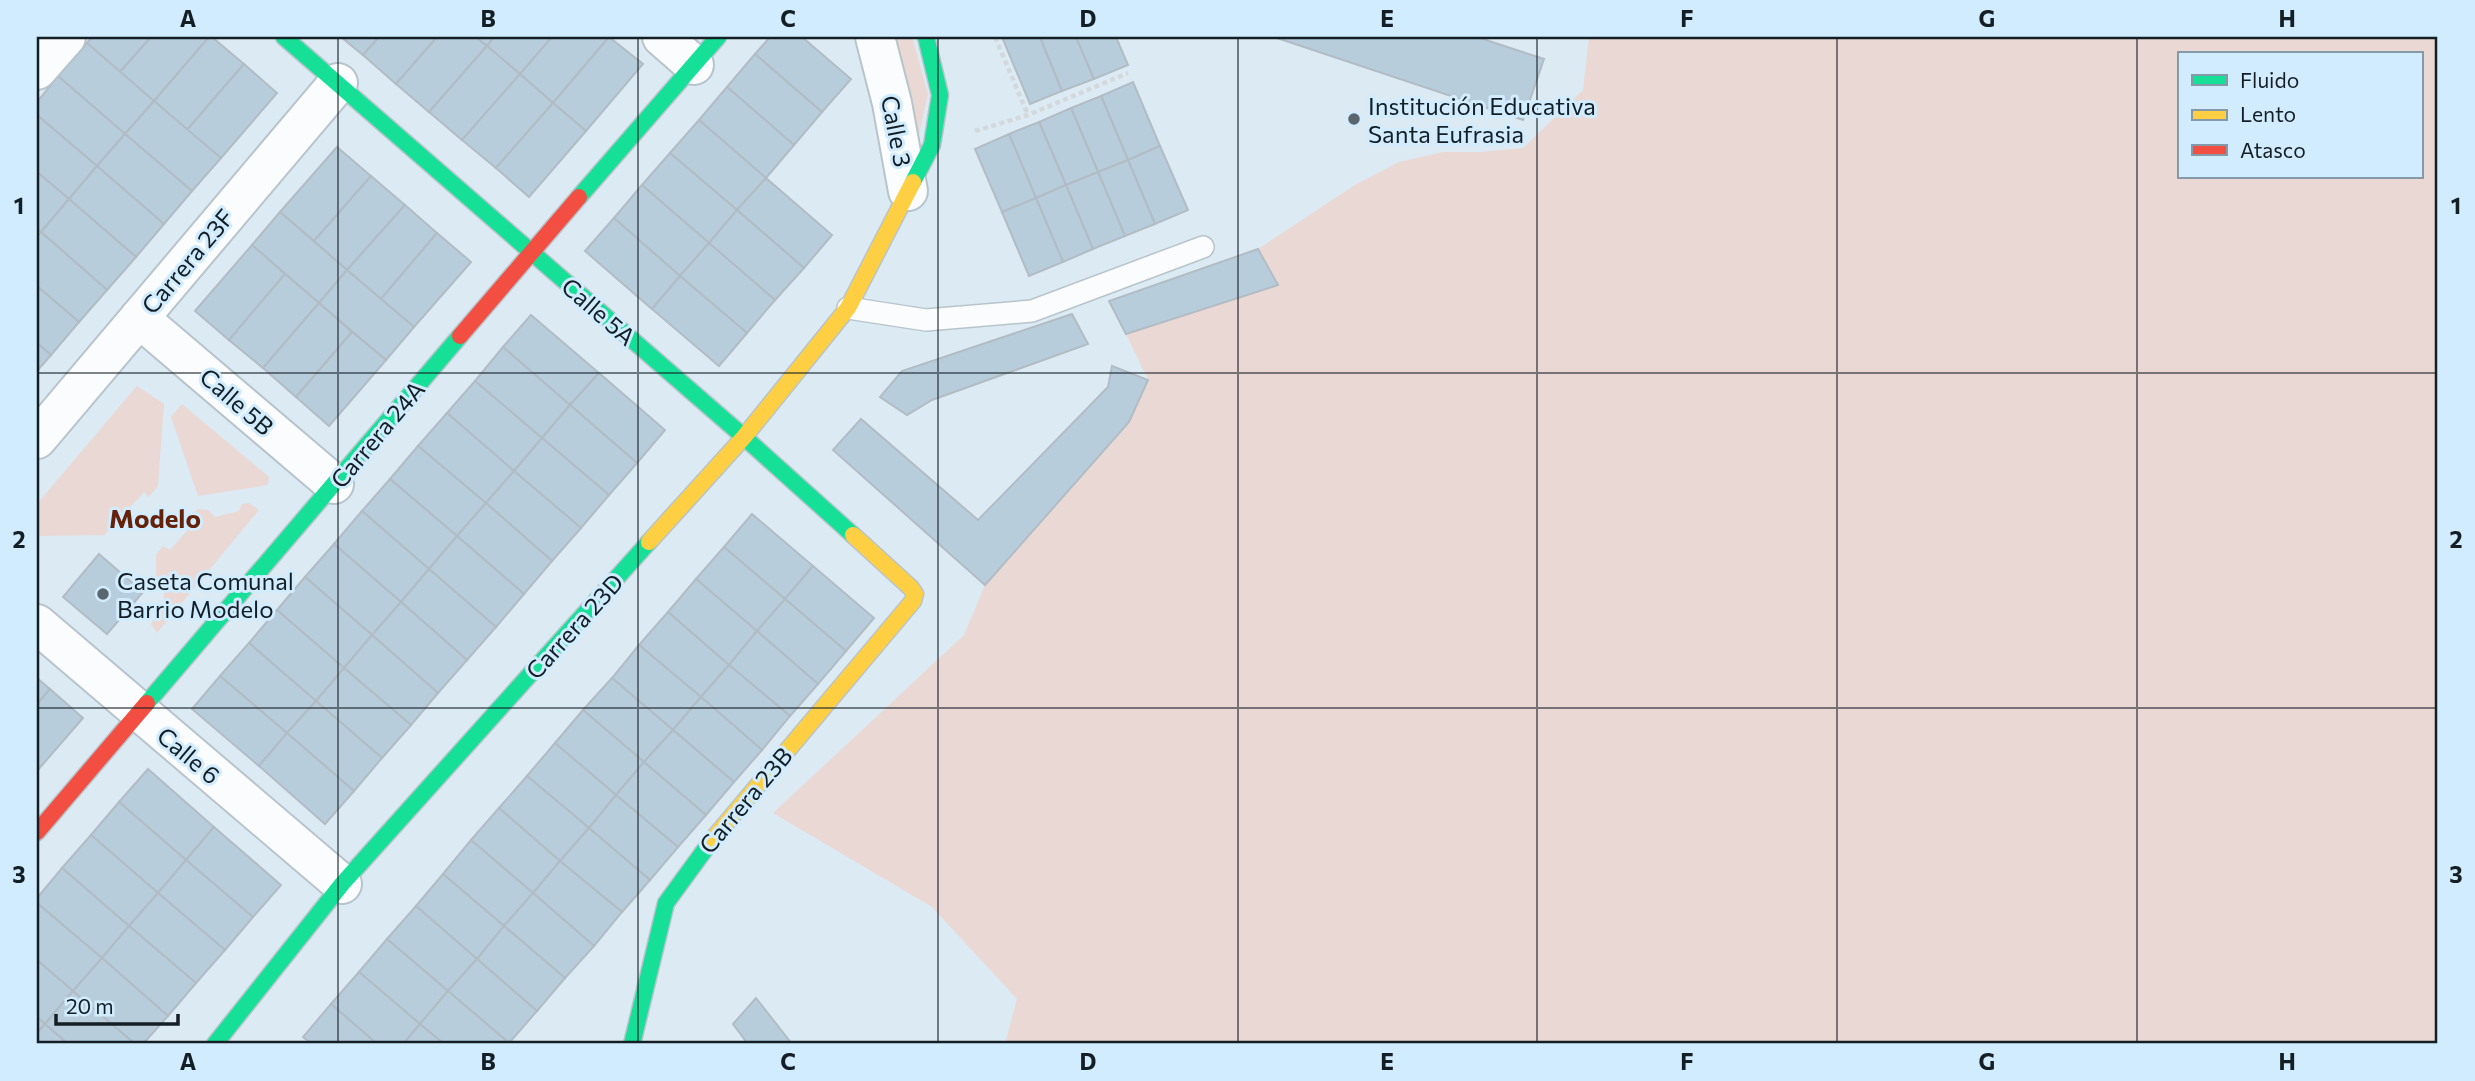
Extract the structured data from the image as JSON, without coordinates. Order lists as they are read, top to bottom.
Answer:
{
  "streets": {
    "street": [
      "Calle 3",
      "Carrera 23F",
      "Calle 5A",
      "Calle 5B",
      "Carrera 24A",
      "Carrera 23D",
      "Calle 6",
      "Carrera 23B"
    ]
  },
  "crossings": [
    ["Calle 3", "Carrera 23D"],
    ["Carrera 23F", "Calle 5A"],
    ["Carrera 23F", "Calle 5B"],
    ["Calle 5A", "Carrera 24A"],
    ["Calle 5A", "Carrera 23D"],
    ["Calle 5A", "Carrera 23B"],
    ["Calle 5B", "Carrera 24A"],
    ["Carrera 24A", "Calle 6"],
    ["Carrera 23D", "Calle 6"]
  ],
  "districts": ["Modelo"],
  "places": ["Institución Educativa Santa Eufrasia", "Caseta Comunal Barrio Modelo"],
  "legend": ["Fluido", "Lento", "Atasco"],
  "scale_bar": "20 m",
  "grid": {
    "columns": [
      "A",
      "B",
      "C",
      "D",
      "E",
      "F",
      "G",
      "H"
    ],
    "rows": ["1", "2", "3"]
  }
}
